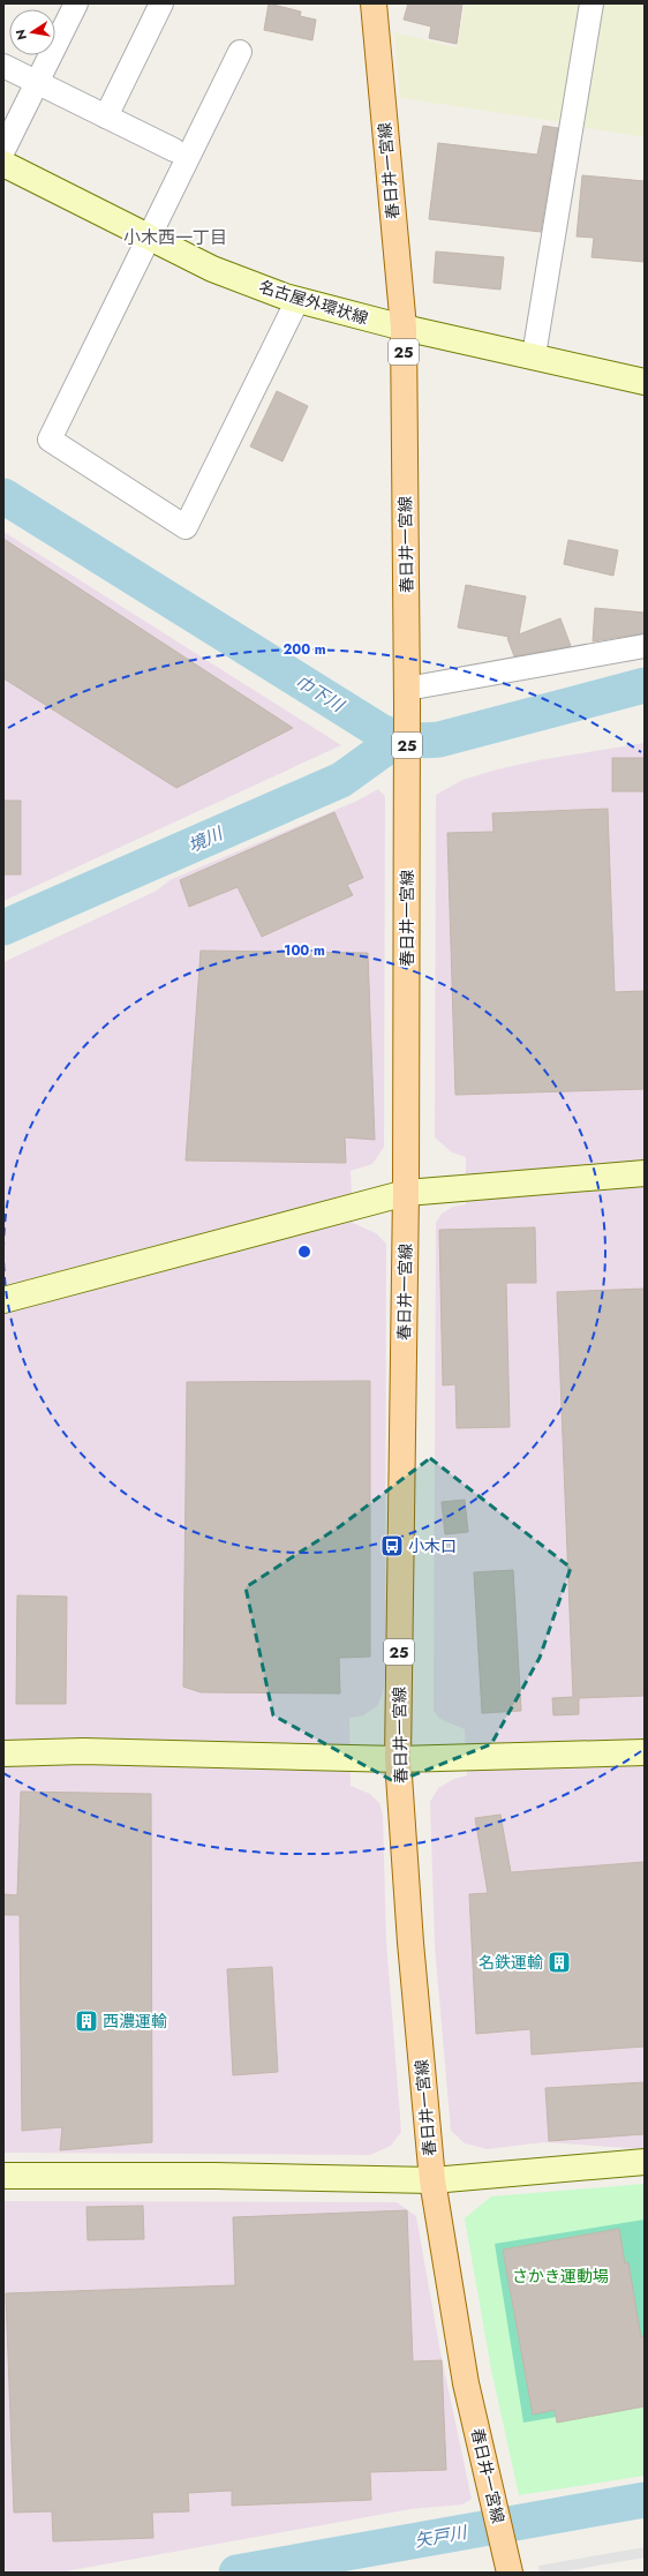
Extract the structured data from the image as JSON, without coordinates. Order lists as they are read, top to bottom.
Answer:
{
  "streets": {
    "main road": ["春日井一宮線", "25"],
    "street": ["名古屋外環状線"]
  },
  "crossings": [
    ["春日井一宮線", "名古屋外環状線"]
  ],
  "districts": ["小木西一丁目"],
  "water": ["巾下川", "境川", "矢戸川"],
  "parks": ["さかき運動場"],
  "places": {
    "bus stop": ["小木口"],
    "building": ["名鉄運輸", "西濃運輸"]
  },
  "north": "left",
  "rings": ["200 m", "100 m"]
}
